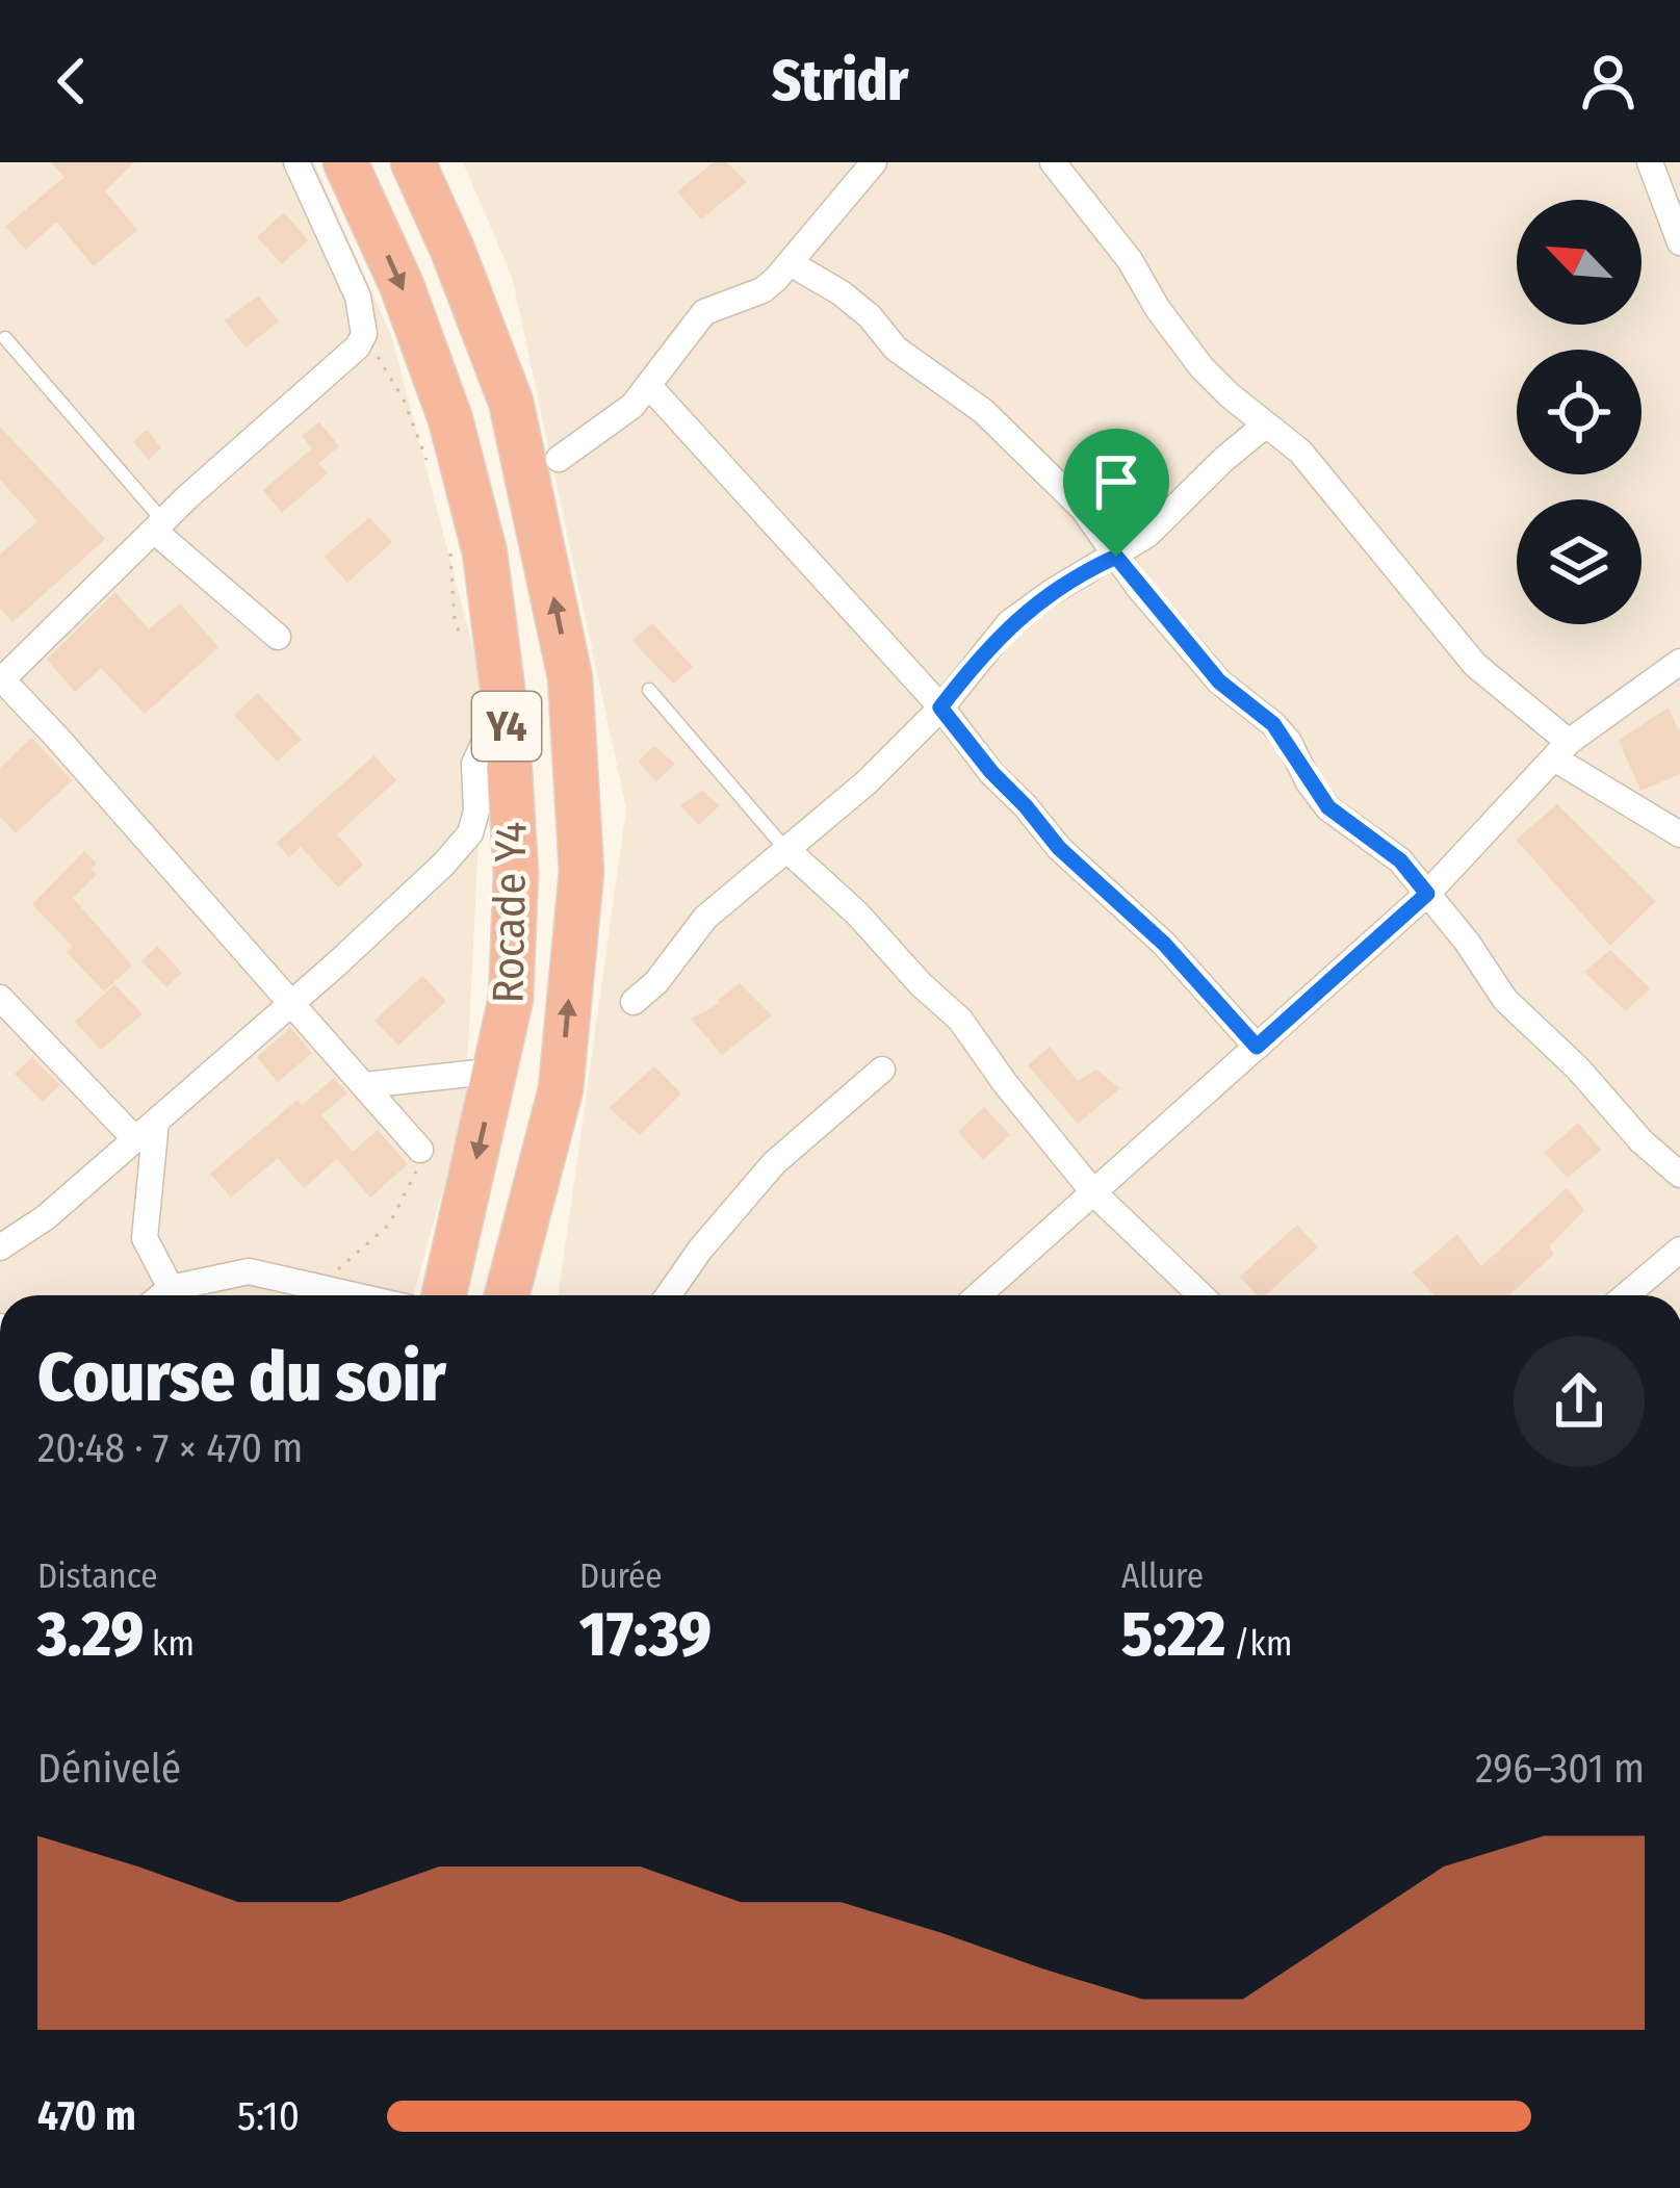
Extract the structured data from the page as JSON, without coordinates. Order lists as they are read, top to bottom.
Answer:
{
  "streets": {
    "highway": ["Y4", "Rocade Y4"]
  },
  "north": "top left",
  "page": {
    "header": "Stridr",
    "heading": ["Course du soir", "20:48 · 7 × 470 m"],
    "stats": [
      ["Distance", "3.29 km"],
      ["Durée", "17:39"],
      ["Allure", "5:22 /km"]
    ],
    "chart": ["Dénivelé", "296–301 m"],
    "list": [
      {
        "name": "470 m",
        "note": "5:10"
      }
    ]
  }
}
